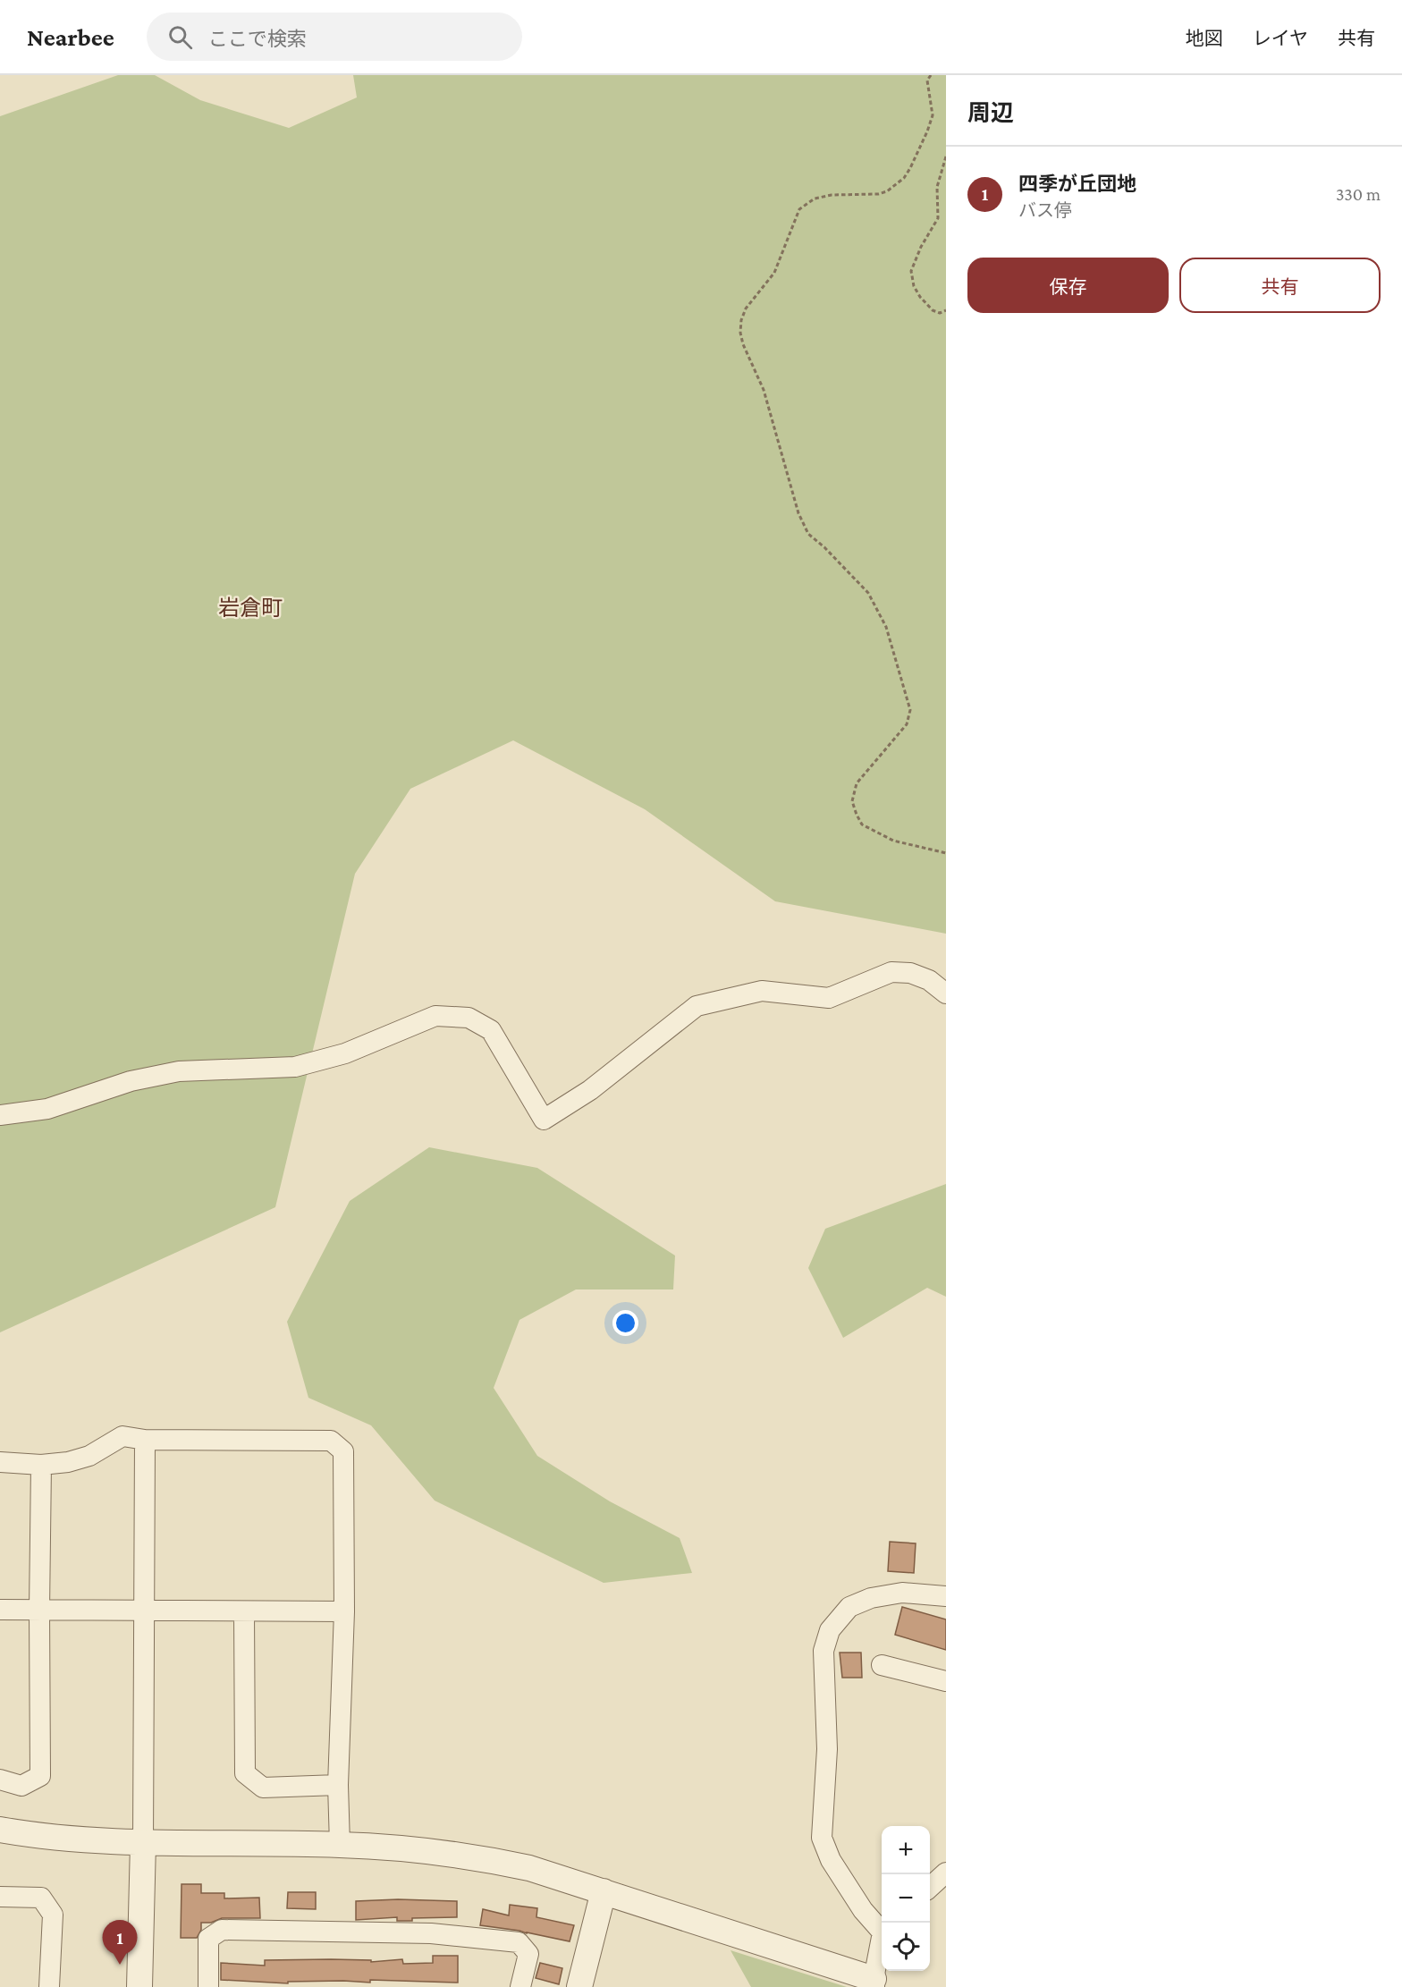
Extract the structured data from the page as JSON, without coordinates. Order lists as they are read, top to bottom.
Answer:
{
  "districts": ["岩倉町"],
  "page": {
    "header": "Nearbee",
    "search": "ここで検索",
    "nav": ["地図", "レイヤ", "共有"],
    "heading": "周辺",
    "list": [
      {
        "mark": "1",
        "name": "四季が丘団地",
        "note": "バス停",
        "value": "330 m"
      }
    ],
    "buttons": ["保存", "共有"],
    "map_buttons": ["+", "−"],
    "pins": "1"
  }
}
